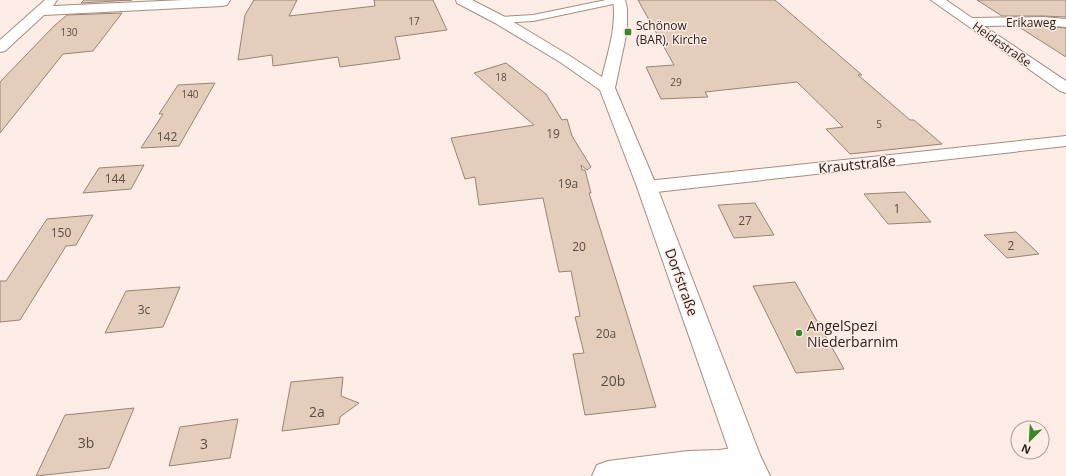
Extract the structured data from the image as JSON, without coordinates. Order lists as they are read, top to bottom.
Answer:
{
  "streets": {
    "street": [
      "Erikaweg",
      "Heidestraße",
      "Krautstraße",
      "Dorfstraße"
    ]
  },
  "crossings": [
    ["Erikaweg", "Heidestraße"],
    ["Krautstraße", "Dorfstraße"]
  ],
  "places": {
    "transit": ["Schönow (BAR), Kirche"],
    "other": ["AngelSpezi Niederbarnim"]
  },
  "house_numbers": [
    "17",
    "130",
    "18",
    "29",
    "140",
    "5",
    "19",
    "142",
    "144",
    "19a",
    "1",
    "27",
    "150",
    "2",
    "20",
    "3c",
    "20a",
    "20b",
    "2a",
    "3b",
    "3"
  ],
  "north": "bottom left"
}
